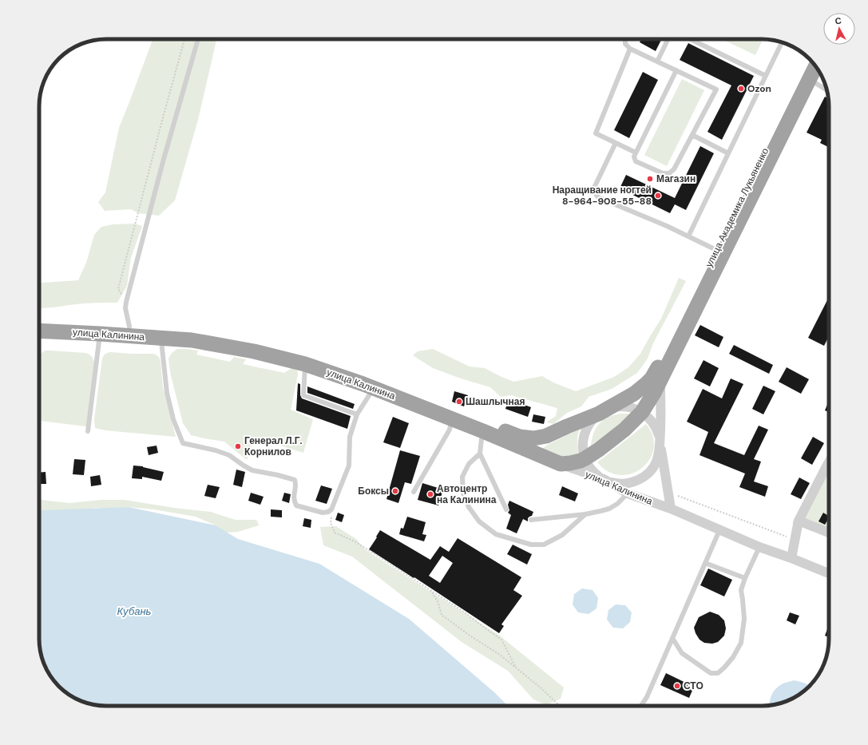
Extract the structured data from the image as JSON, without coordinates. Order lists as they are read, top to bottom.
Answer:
{
  "streets": {
    "highway": ["улица Академика Лукьяненко", "улица Калинина"]
  },
  "crossings": [
    ["улица Академика Лукьяненко", "улица Калинина"]
  ],
  "water": ["Кубань"],
  "places": [
    "Ozon",
    "Магазин",
    "Наращивание ногтей 8-964-908-55-88",
    "Шашлычная",
    "Генерал Л.Г. Корнилов",
    "Боксы",
    "Автоцентр на Калинина",
    "СТО"
  ],
  "north": "top"
}
